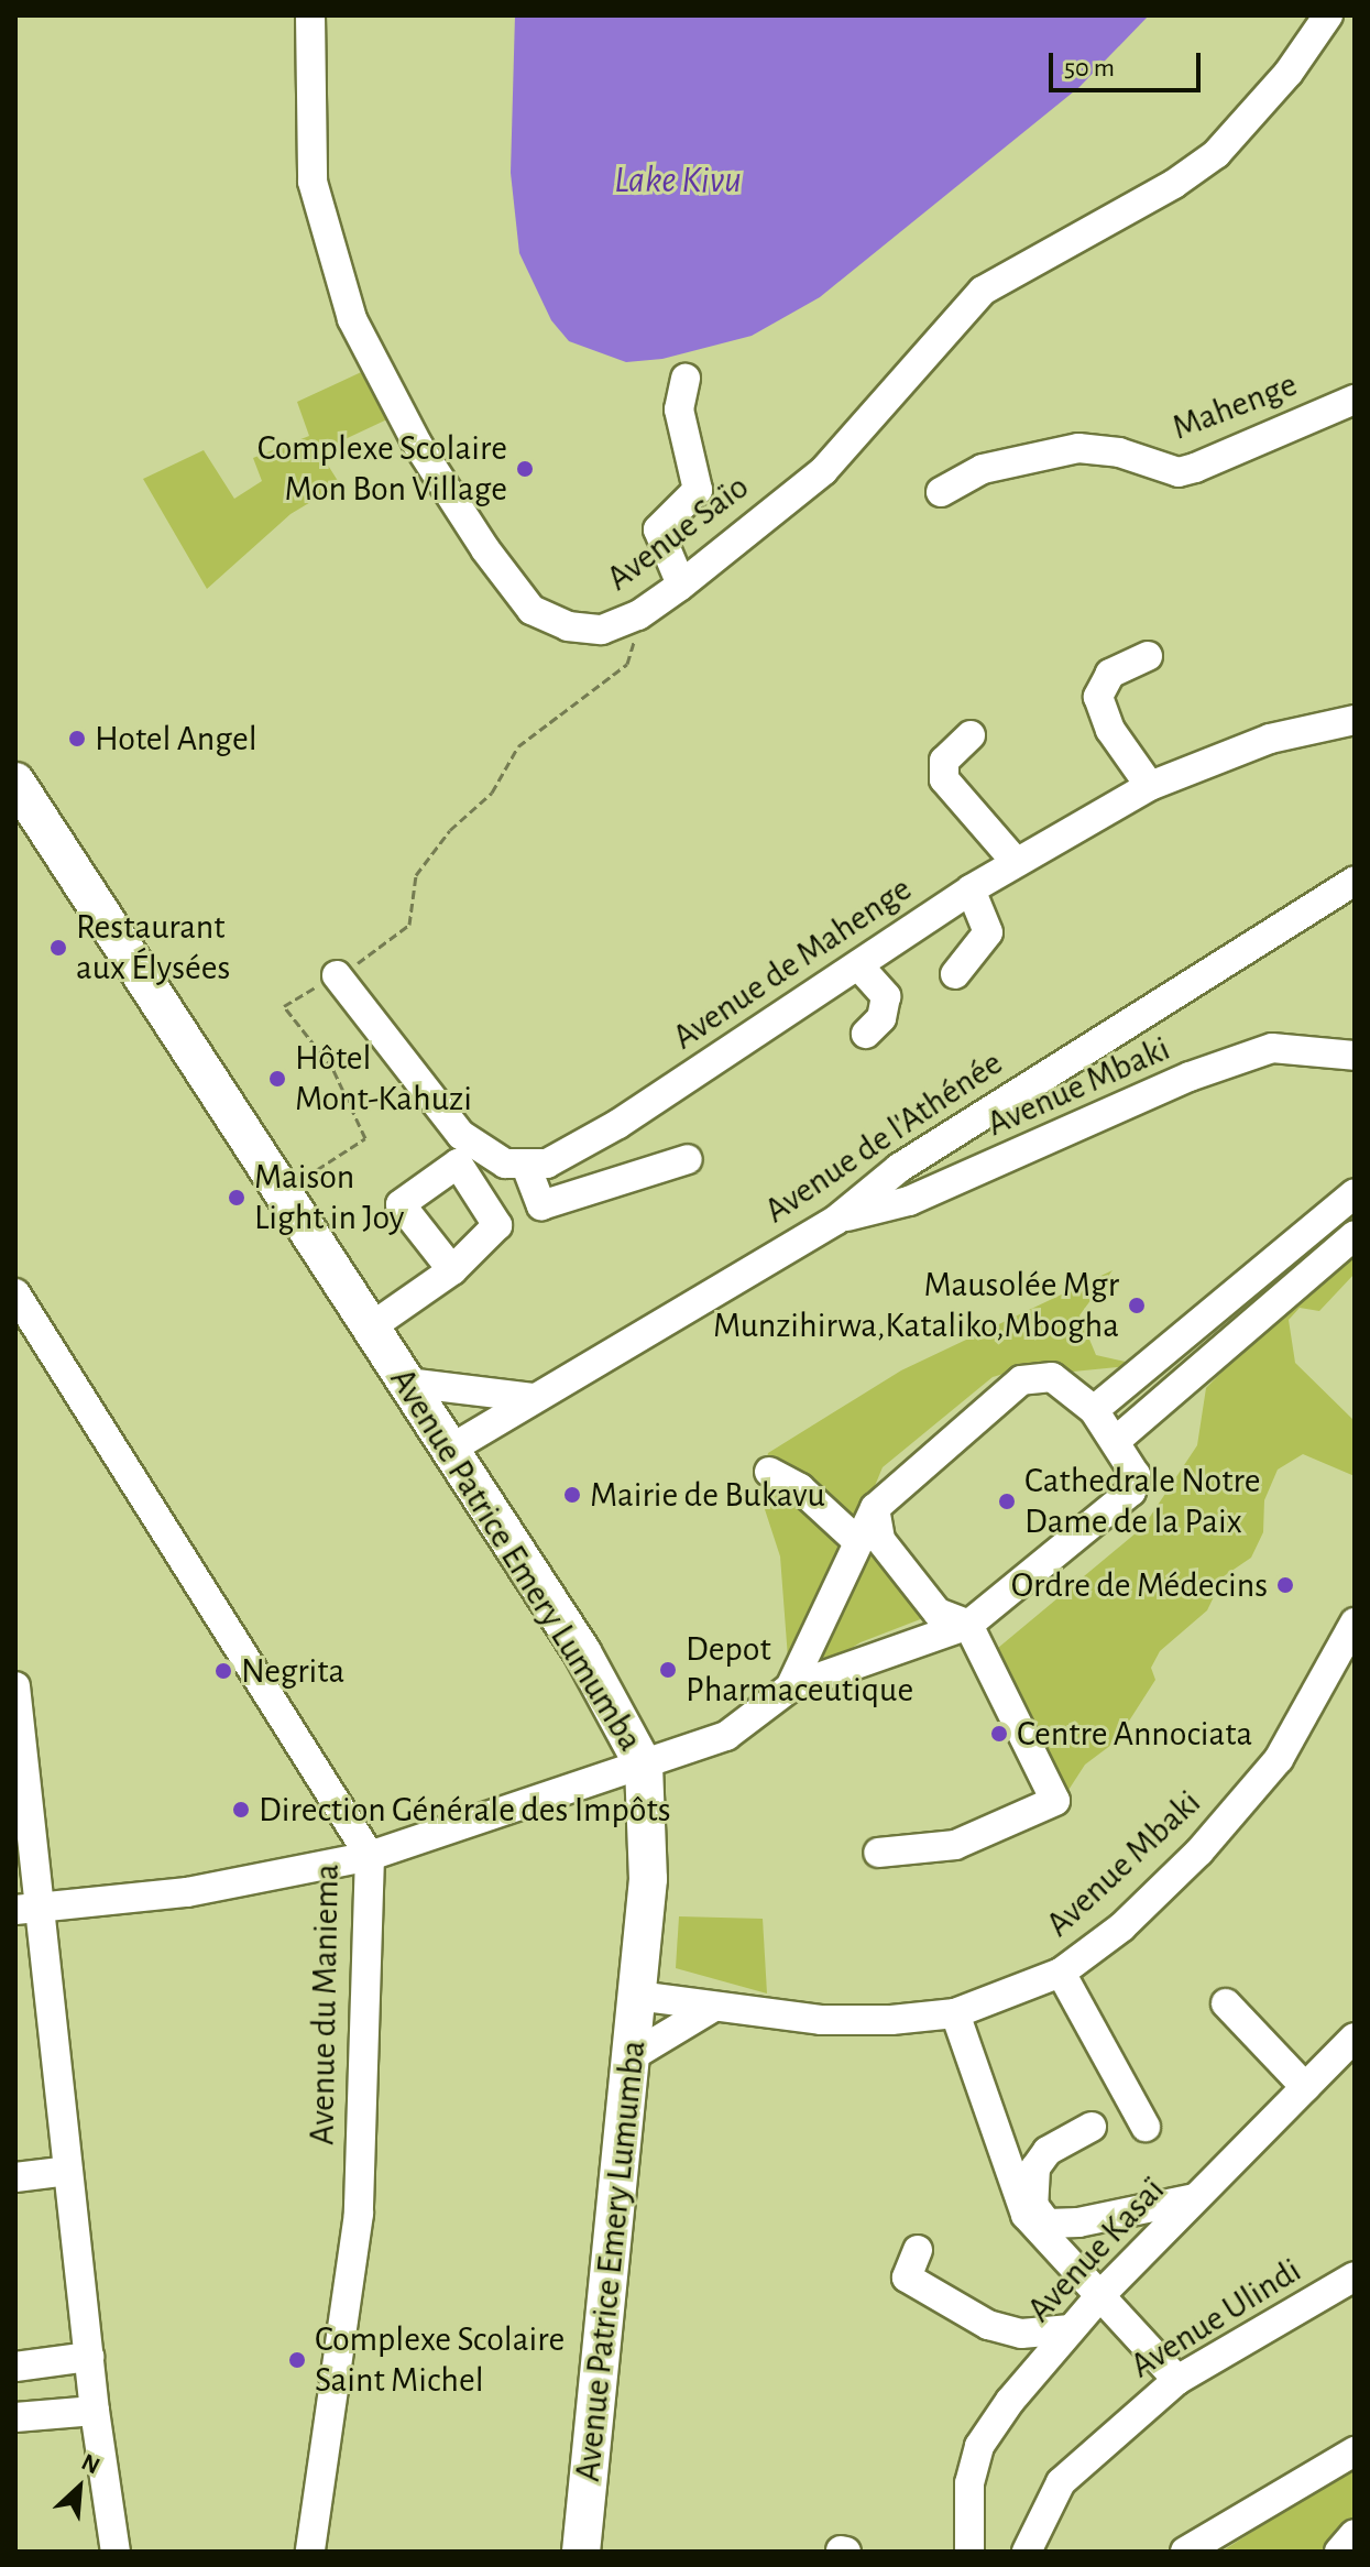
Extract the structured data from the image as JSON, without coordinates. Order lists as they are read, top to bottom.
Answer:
{
  "streets": {
    "main road": ["Avenue Patrice Emery Lumumba"],
    "street": [
      "Mahenge",
      "Avenue Saïo",
      "Avenue de Mahenge",
      "Avenue Mbaki",
      "Avenue de l'Athénée",
      "Avenue du Maniema",
      "Avenue Kasaï",
      "Avenue Ulindi"
    ]
  },
  "crossings": [
    ["Avenue Mbaki", "Avenue de l'Athénée"],
    ["Avenue Mbaki", "Avenue Patrice Emery Lumumba"],
    ["Avenue de l'Athénée", "Avenue Patrice Emery Lumumba"]
  ],
  "water": ["Lake Kivu"],
  "places": [
    "Complexe Scolaire Mon Bon Village",
    "Hotel Angel",
    "Restaurant aux Élysées",
    "Hôtel Mont-Kahuzi",
    "Maison Light in Joy",
    "Mausolée Mgr Munzihirwa,Kataliko,Mbogha",
    "Mairie de Bukavu",
    "Cathedrale Notre Dame de la Paix",
    "Ordre de Médecins",
    "Depot Pharmaceutique",
    "Negrita",
    "Centre Annociata",
    "Direction Générale des Impôts",
    "Complexe Scolaire Saint Michel"
  ],
  "scale_bar": "50 m",
  "north": "top right"
}
